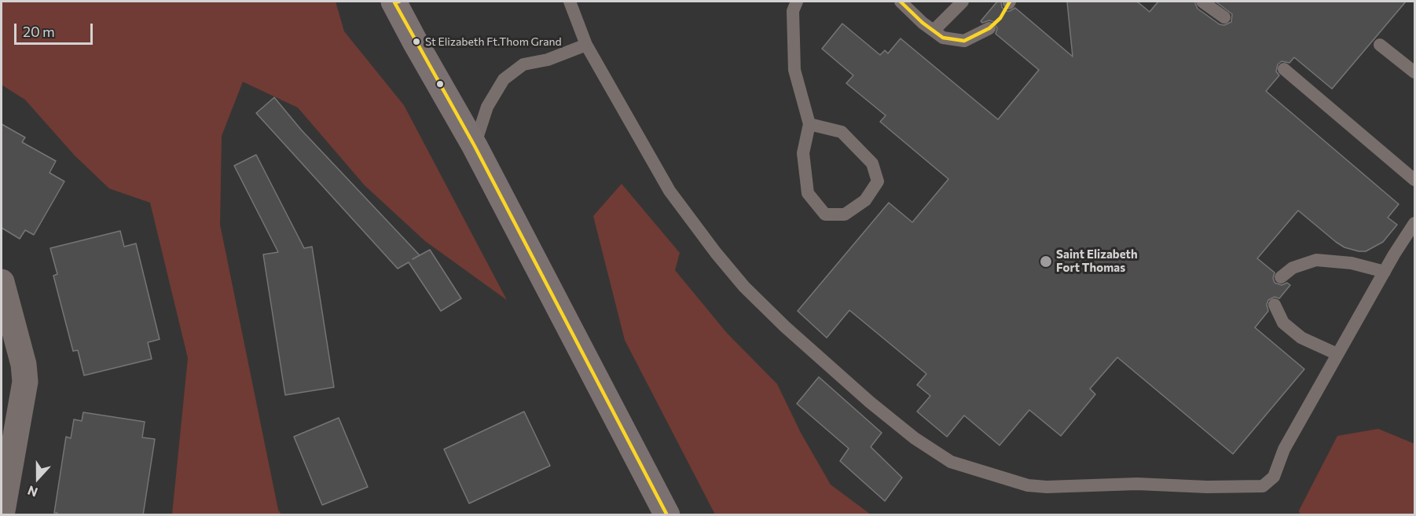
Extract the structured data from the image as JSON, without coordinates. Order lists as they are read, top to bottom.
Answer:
{
  "places": ["St Elizabeth Ft.Thom Grand", "Saint Elizabeth Fort Thomas"],
  "scale_bar": "20 m",
  "north": "bottom"
}
